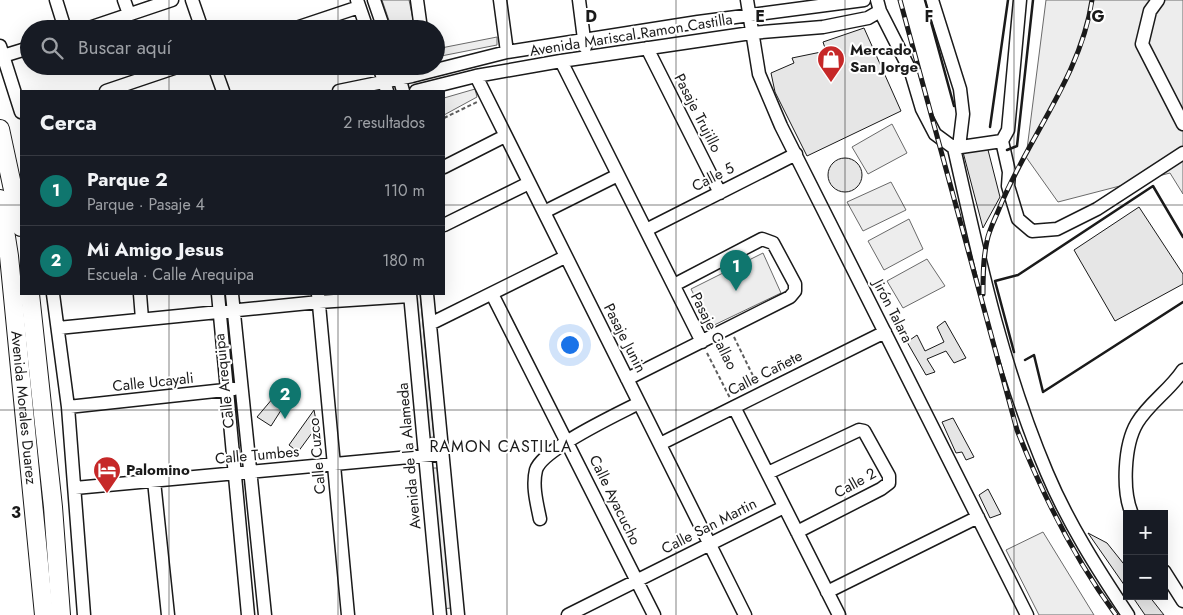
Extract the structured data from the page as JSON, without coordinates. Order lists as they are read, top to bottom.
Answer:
{
  "streets": {
    "highway": ["Avenida Morales Duarez"],
    "street": [
      "Avenida Mariscal Ramon Castilla",
      "Pasaje Trujillo",
      "Calle 5",
      "Jirón Talara",
      "Pasaje Callao",
      "Pasaje Junin",
      "Calle Cañete",
      "Calle Arequipa",
      "Calle Ucayali",
      "Calle Tumbes",
      "Calle Cuzco",
      "Avenida de la Alameda",
      "Calle 2",
      "Calle Ayacucho",
      "Calle San Martin"
    ]
  },
  "crossings": [
    ["Avenida Mariscal Ramon Castilla", "Pasaje Trujillo"],
    ["Avenida Mariscal Ramon Castilla", "Jirón Talara"],
    ["Avenida Mariscal Ramon Castilla", "Pasaje Callao"],
    ["Avenida Mariscal Ramon Castilla", "Pasaje Junin"],
    ["Pasaje Trujillo", "Calle 5"],
    ["Calle 5", "Jirón Talara"],
    ["Calle 5", "Pasaje Callao"],
    ["Jirón Talara", "Calle Cañete"],
    ["Pasaje Callao", "Calle Cañete"],
    ["Pasaje Junin", "Calle Cañete"],
    ["Pasaje Junin", "Calle San Martin"],
    ["Calle Arequipa", "Calle Ucayali"],
    ["Calle Arequipa", "Calle Tumbes"],
    ["Calle Tumbes", "Calle Cuzco"],
    ["Calle Tumbes", "Avenida de la Alameda"],
    ["Calle Ayacucho", "Calle San Martin"]
  ],
  "districts": ["RAMON CASTILLA"],
  "places": {
    "shop": ["Mercado San Jorge"],
    "hotel": ["Palomino"]
  },
  "page": {
    "search": "Buscar aquí",
    "heading": ["Cerca", "2 resultados"],
    "list": [
      {
        "mark": "1",
        "name": "Parque 2",
        "note": "Parque · Pasaje 4",
        "value": "110 m"
      },
      {
        "mark": "2",
        "name": "Mi Amigo Jesus",
        "note": "Escuela · Calle Arequipa",
        "value": "180 m"
      }
    ],
    "pins": ["1", "2"],
    "map_buttons": ["+", "−"]
  },
  "grid": {
    "columns": [
      "D",
      "E",
      "F",
      "G"
    ],
    "rows": ["3"]
  }
}
